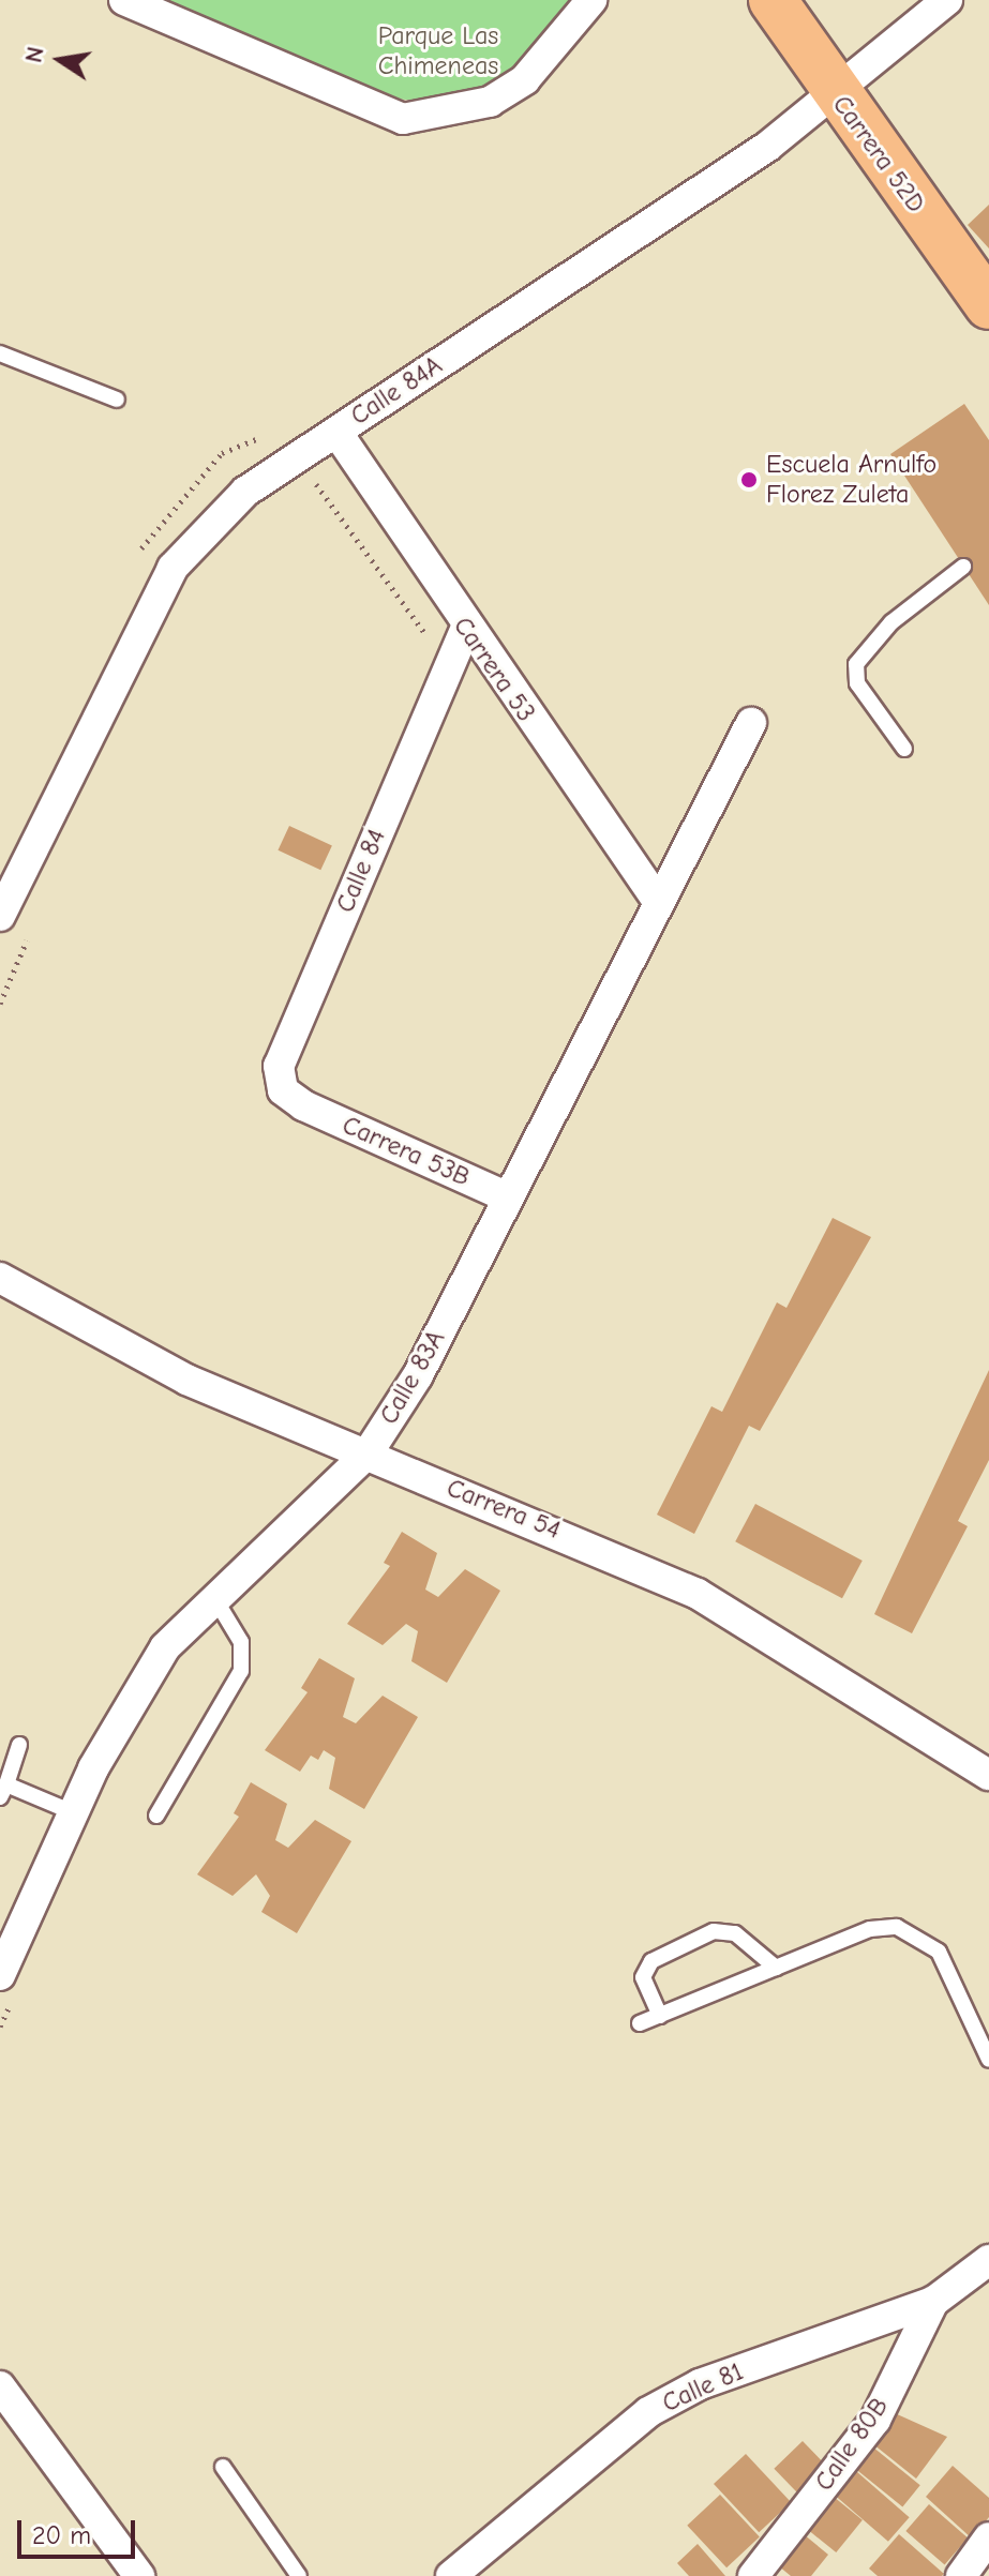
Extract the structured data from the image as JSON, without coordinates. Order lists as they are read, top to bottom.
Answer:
{
  "streets": {
    "main road": ["Carrera 52D"],
    "street": [
      "Calle 84A",
      "Carrera 53",
      "Calle 84",
      "Carrera 53B",
      "Calle 83A",
      "Carrera 54",
      "Calle 81",
      "Calle 80B"
    ]
  },
  "crossings": [
    ["Carrera 52D", "Calle 84A"],
    ["Calle 84A", "Carrera 53"],
    ["Carrera 53", "Calle 84"],
    ["Carrera 53", "Calle 83A"],
    ["Calle 84", "Carrera 53B"],
    ["Carrera 53B", "Calle 83A"],
    ["Calle 83A", "Carrera 54"],
    ["Calle 81", "Calle 80B"]
  ],
  "parks": ["Parque Las Chimeneas"],
  "places": ["Escuela Arnulfo Florez Zuleta"],
  "scale_bar": "20 m",
  "north": "left"
}
